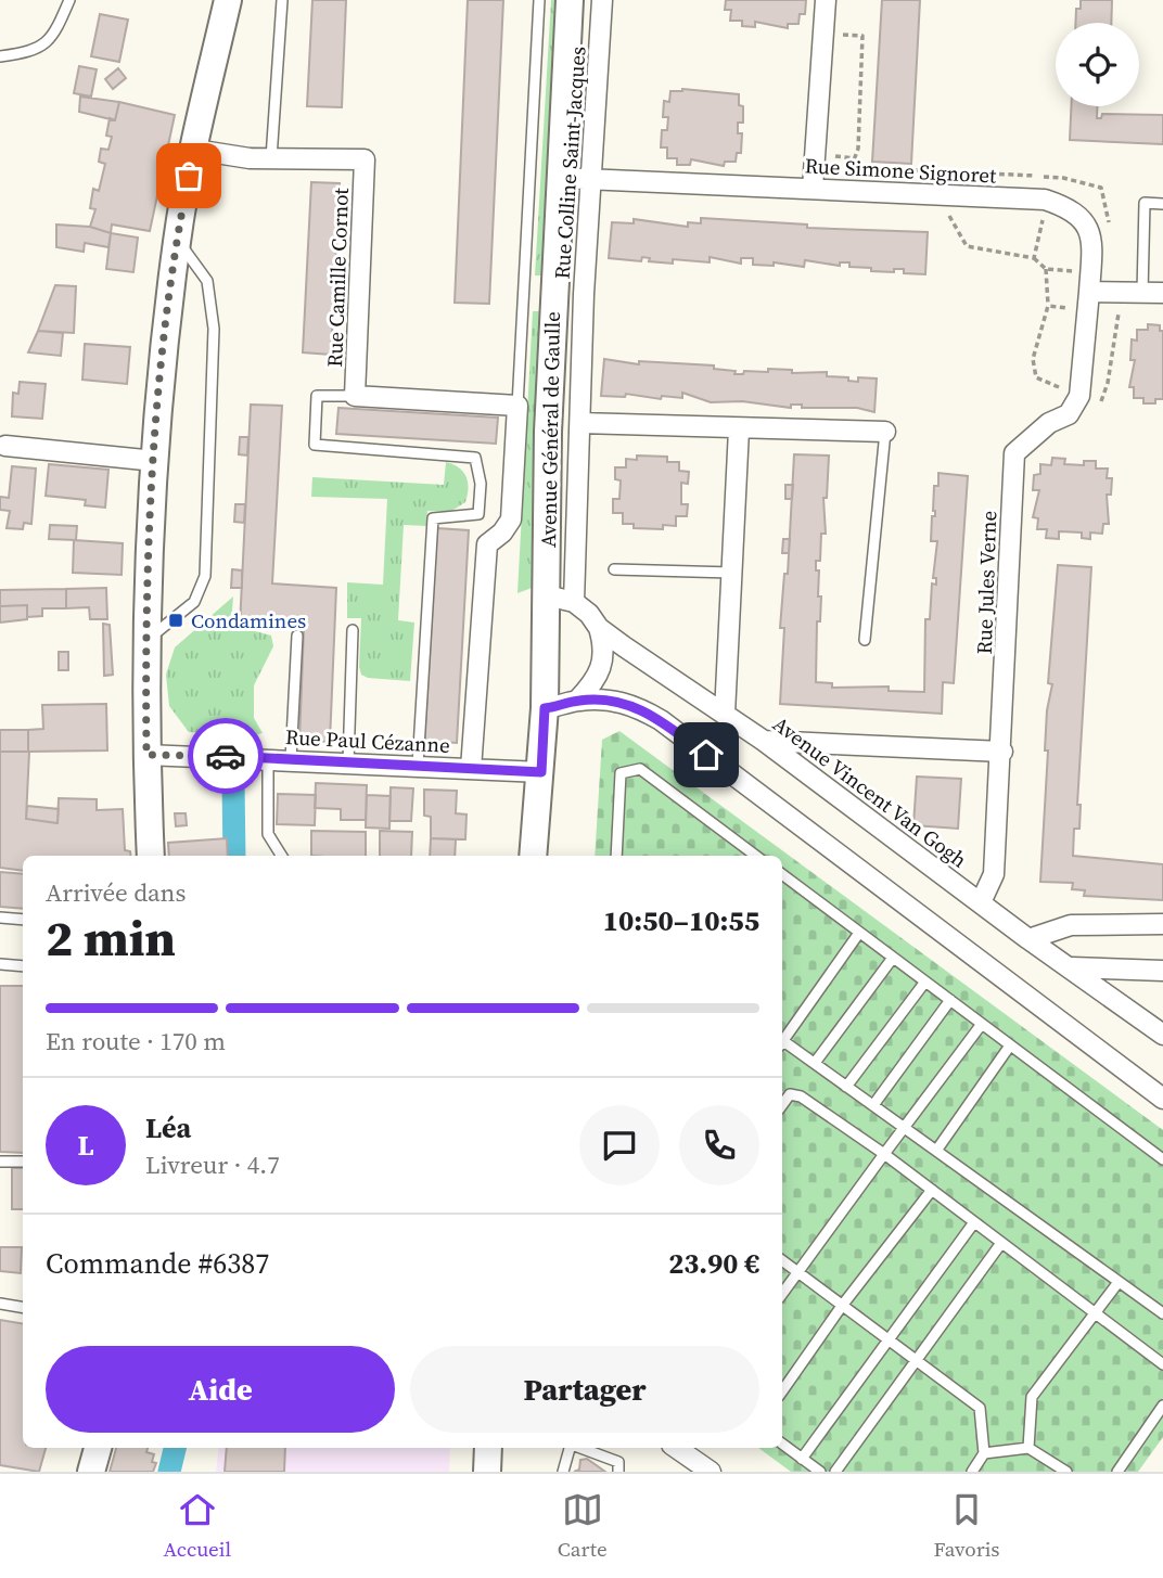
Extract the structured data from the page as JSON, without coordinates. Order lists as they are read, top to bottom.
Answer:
{
  "streets": {
    "main road": ["Avenue Général de Gaulle"],
    "street": [
      "Rue Colline Saint-Jacques",
      "Rue Simone Signoret",
      "Rue Camille Cornot",
      "Rue Jules Verne",
      "Rue Paul Cézanne",
      "Avenue Vincent Van Gogh"
    ]
  },
  "crossings": [
    ["Rue Colline Saint-Jacques", "Rue Simone Signoret"],
    ["Rue Colline Saint-Jacques", "Avenue Vincent Van Gogh"],
    ["Rue Simone Signoret", "Avenue Général de Gaulle"],
    ["Avenue Général de Gaulle", "Rue Paul Cézanne"],
    ["Rue Jules Verne", "Avenue Vincent Van Gogh"]
  ],
  "places": {
    "transit": ["Condamines"]
  },
  "page": {
    "heading": ["2 min", "Arrivée dans", "10:50–10:55"],
    "panel": [
      "Léa",
      "Livreur · 4.7",
      "Commande #6387",
      "23.90 €"
    ],
    "bar": "En route · 170 m",
    "round": "L",
    "buttons": ["Aide", "Partager"],
    "tabs": ["Accueil", "Carte", "Favoris"]
  }
}
